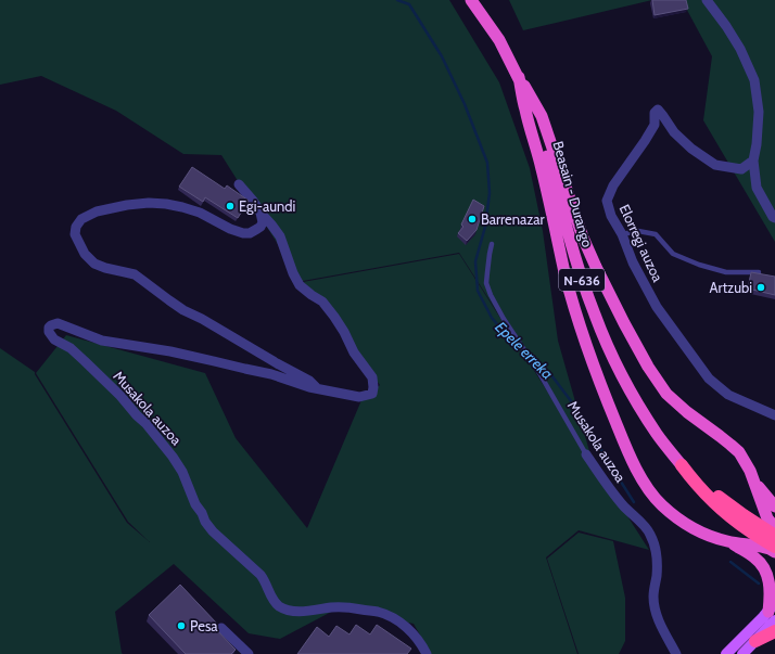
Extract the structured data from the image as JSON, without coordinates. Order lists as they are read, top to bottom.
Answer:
{
  "streets": {
    "highway": ["Beasain - Durango", "N-636"],
    "street": ["Elorregi auzoa", "Musakola auzoa"]
  },
  "water": ["Epele erreka"],
  "places": [
    "Egi-aundi",
    "Barrenazar",
    "Artzubi",
    "Pesa"
  ]
}
